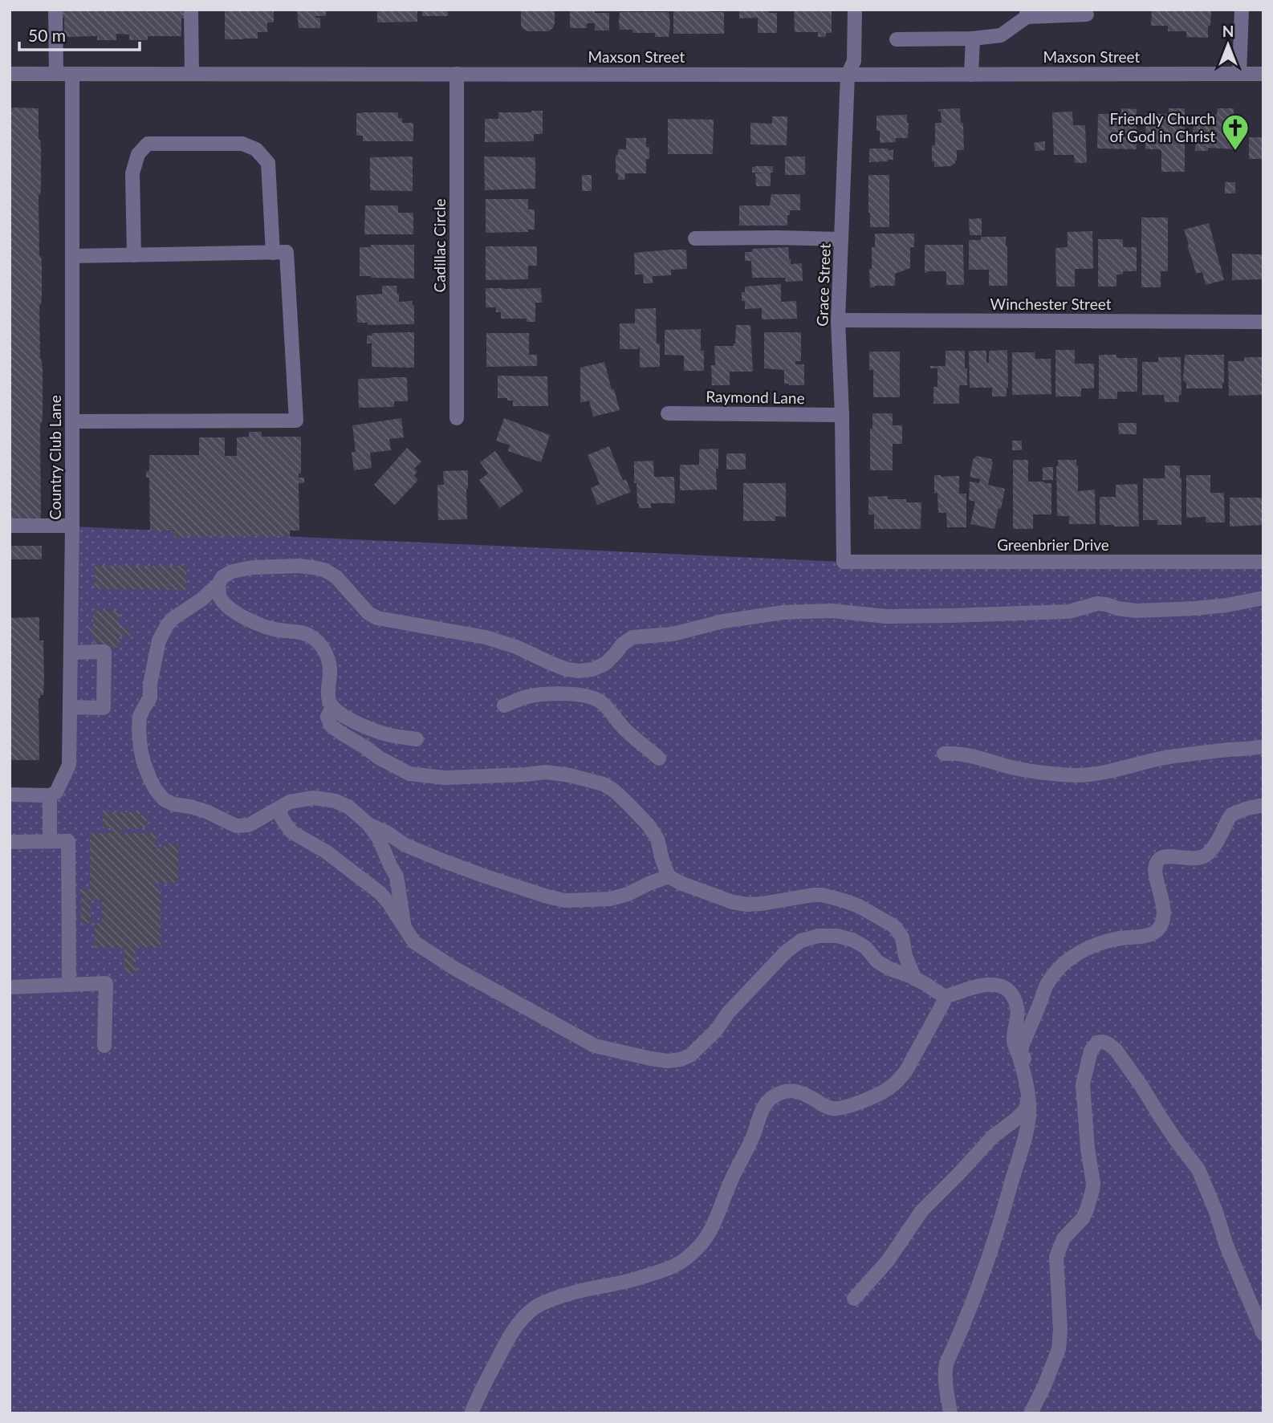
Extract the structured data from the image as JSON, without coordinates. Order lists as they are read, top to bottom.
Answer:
{
  "streets": {
    "street": [
      "Maxson Street",
      "Cadillac Circle",
      "Grace Street",
      "Winchester Street",
      "Raymond Lane",
      "Country Club Lane",
      "Greenbrier Drive"
    ]
  },
  "crossings": [
    ["Maxson Street", "Cadillac Circle"],
    ["Maxson Street", "Grace Street"],
    ["Maxson Street", "Country Club Lane"],
    ["Grace Street", "Winchester Street"],
    ["Grace Street", "Raymond Lane"],
    ["Grace Street", "Greenbrier Drive"]
  ],
  "places": {
    "church": ["Friendly Church of God in Christ"]
  },
  "scale_bar": "50 m",
  "north": "top"
}
